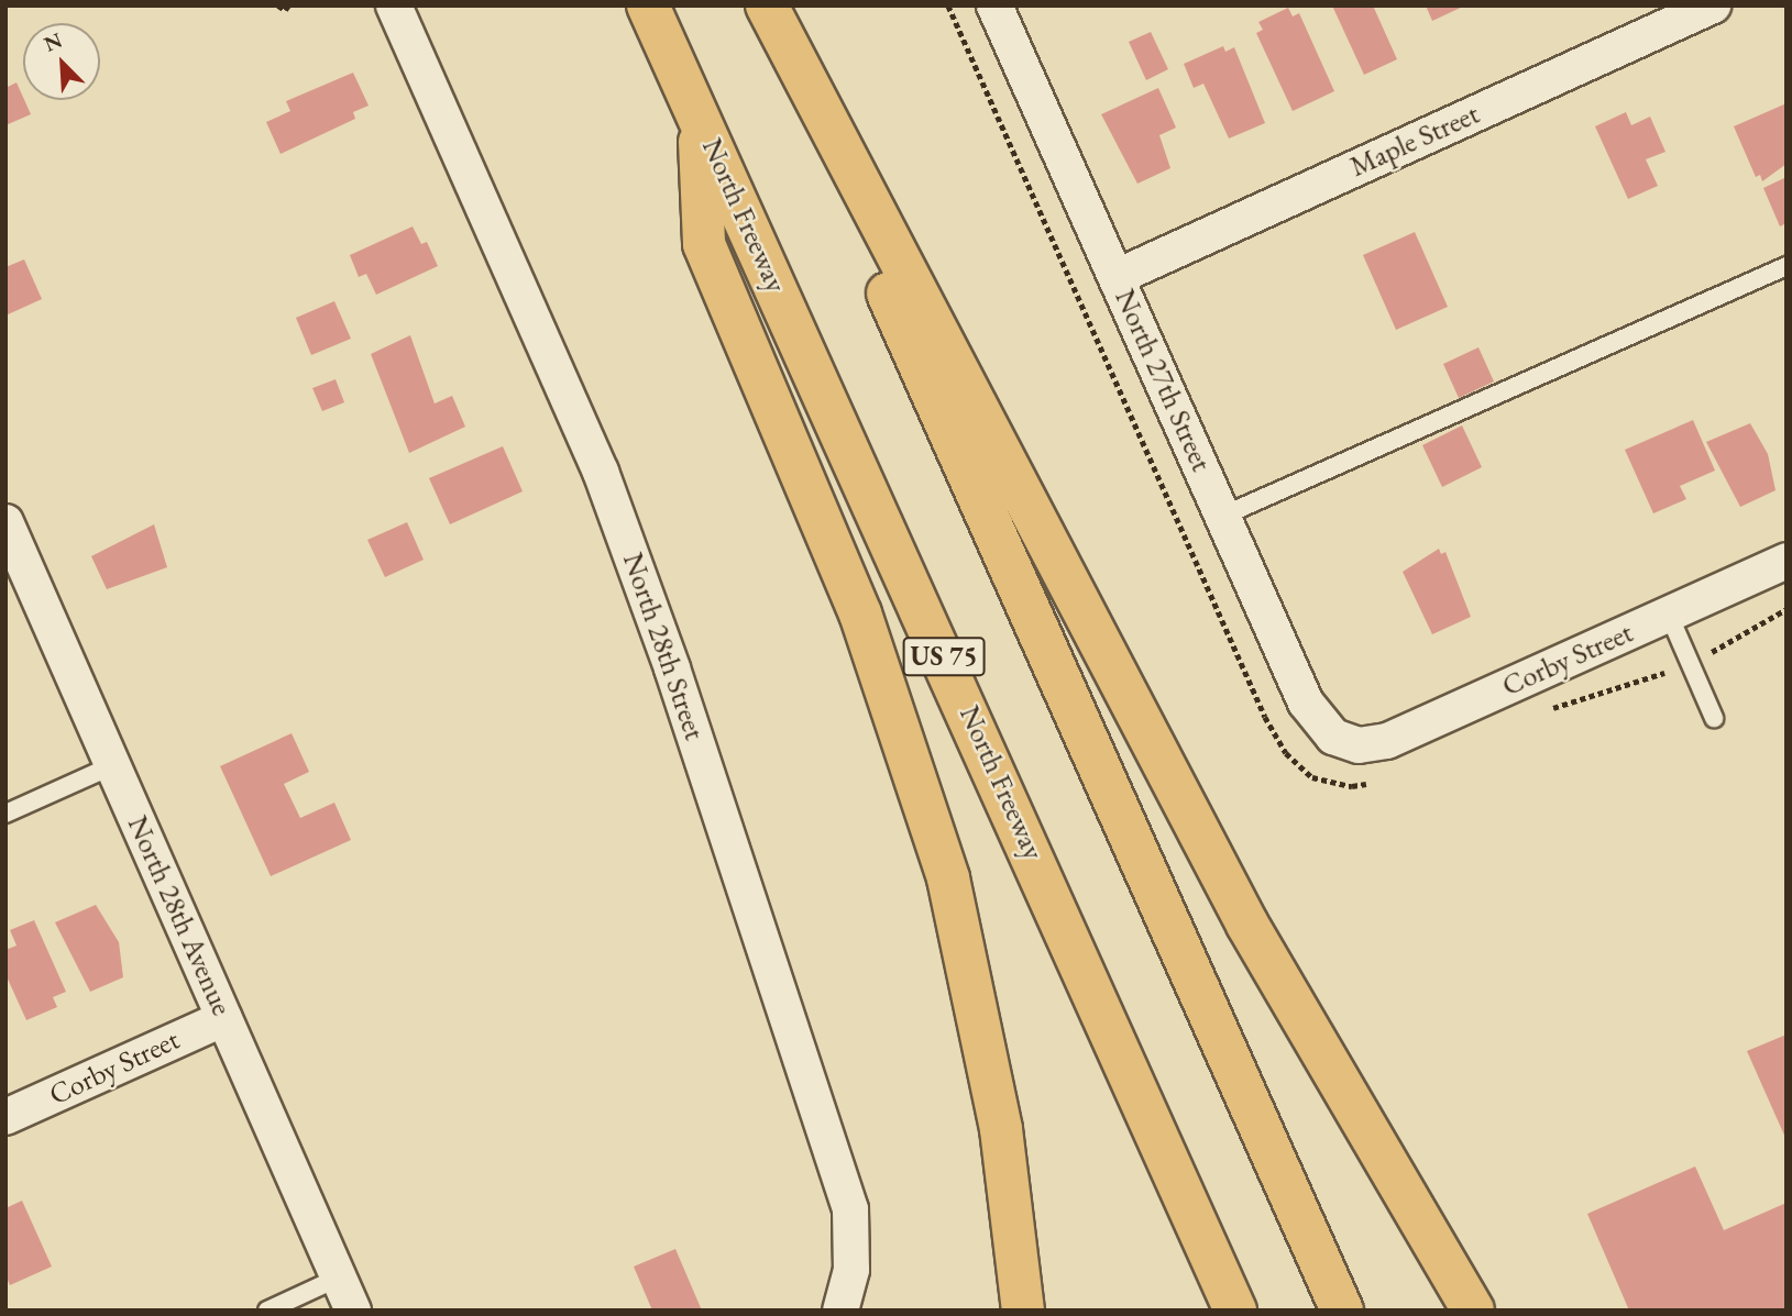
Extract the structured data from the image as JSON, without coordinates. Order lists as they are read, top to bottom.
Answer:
{
  "streets": {
    "highway": ["North Freeway", "US 75"],
    "street": [
      "Maple Street",
      "North 27th Street",
      "North 28th Street",
      "Corby Street",
      "North 28th Avenue"
    ]
  },
  "crossings": [
    ["Maple Street", "North 27th Street"],
    ["North 27th Street", "Corby Street"],
    ["Corby Street", "North 28th Avenue"]
  ],
  "north": "top left"
}
